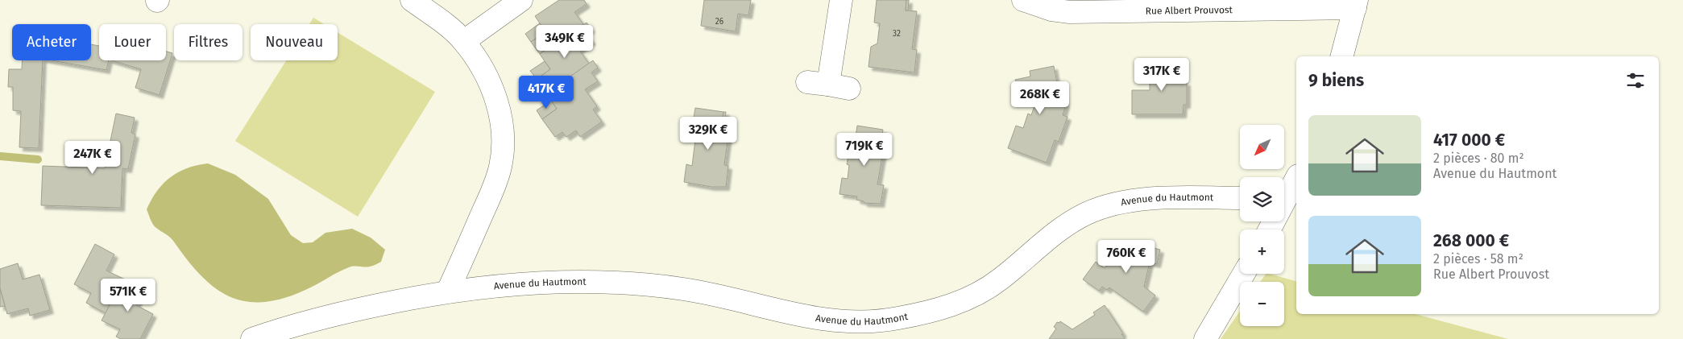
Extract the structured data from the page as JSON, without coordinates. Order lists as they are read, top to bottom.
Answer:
{
  "streets": {
    "street": ["Rue Albert Prouvost", "Avenue du Hautmont"]
  },
  "house_numbers": ["26", "32"],
  "north": "bottom left",
  "page": {
    "chip": [
      "Acheter",
      "Louer",
      "Filtres",
      "Nouveau"
    ],
    "price": [
      "349K €",
      "317K €",
      "417K €",
      "268K €",
      "329K €",
      "719K €",
      "247K €",
      "760K €",
      "571K €"
    ],
    "heading": "9 biens",
    "list": [
      {
        "name": "417 000 €",
        "note": "2 pièces · 80 m² · Avenue du Hautmont"
      },
      {
        "name": "268 000 €",
        "note": "2 pièces · 58 m² · Rue Albert Prouvost"
      }
    ],
    "map_buttons": ["+", "−"]
  }
}
